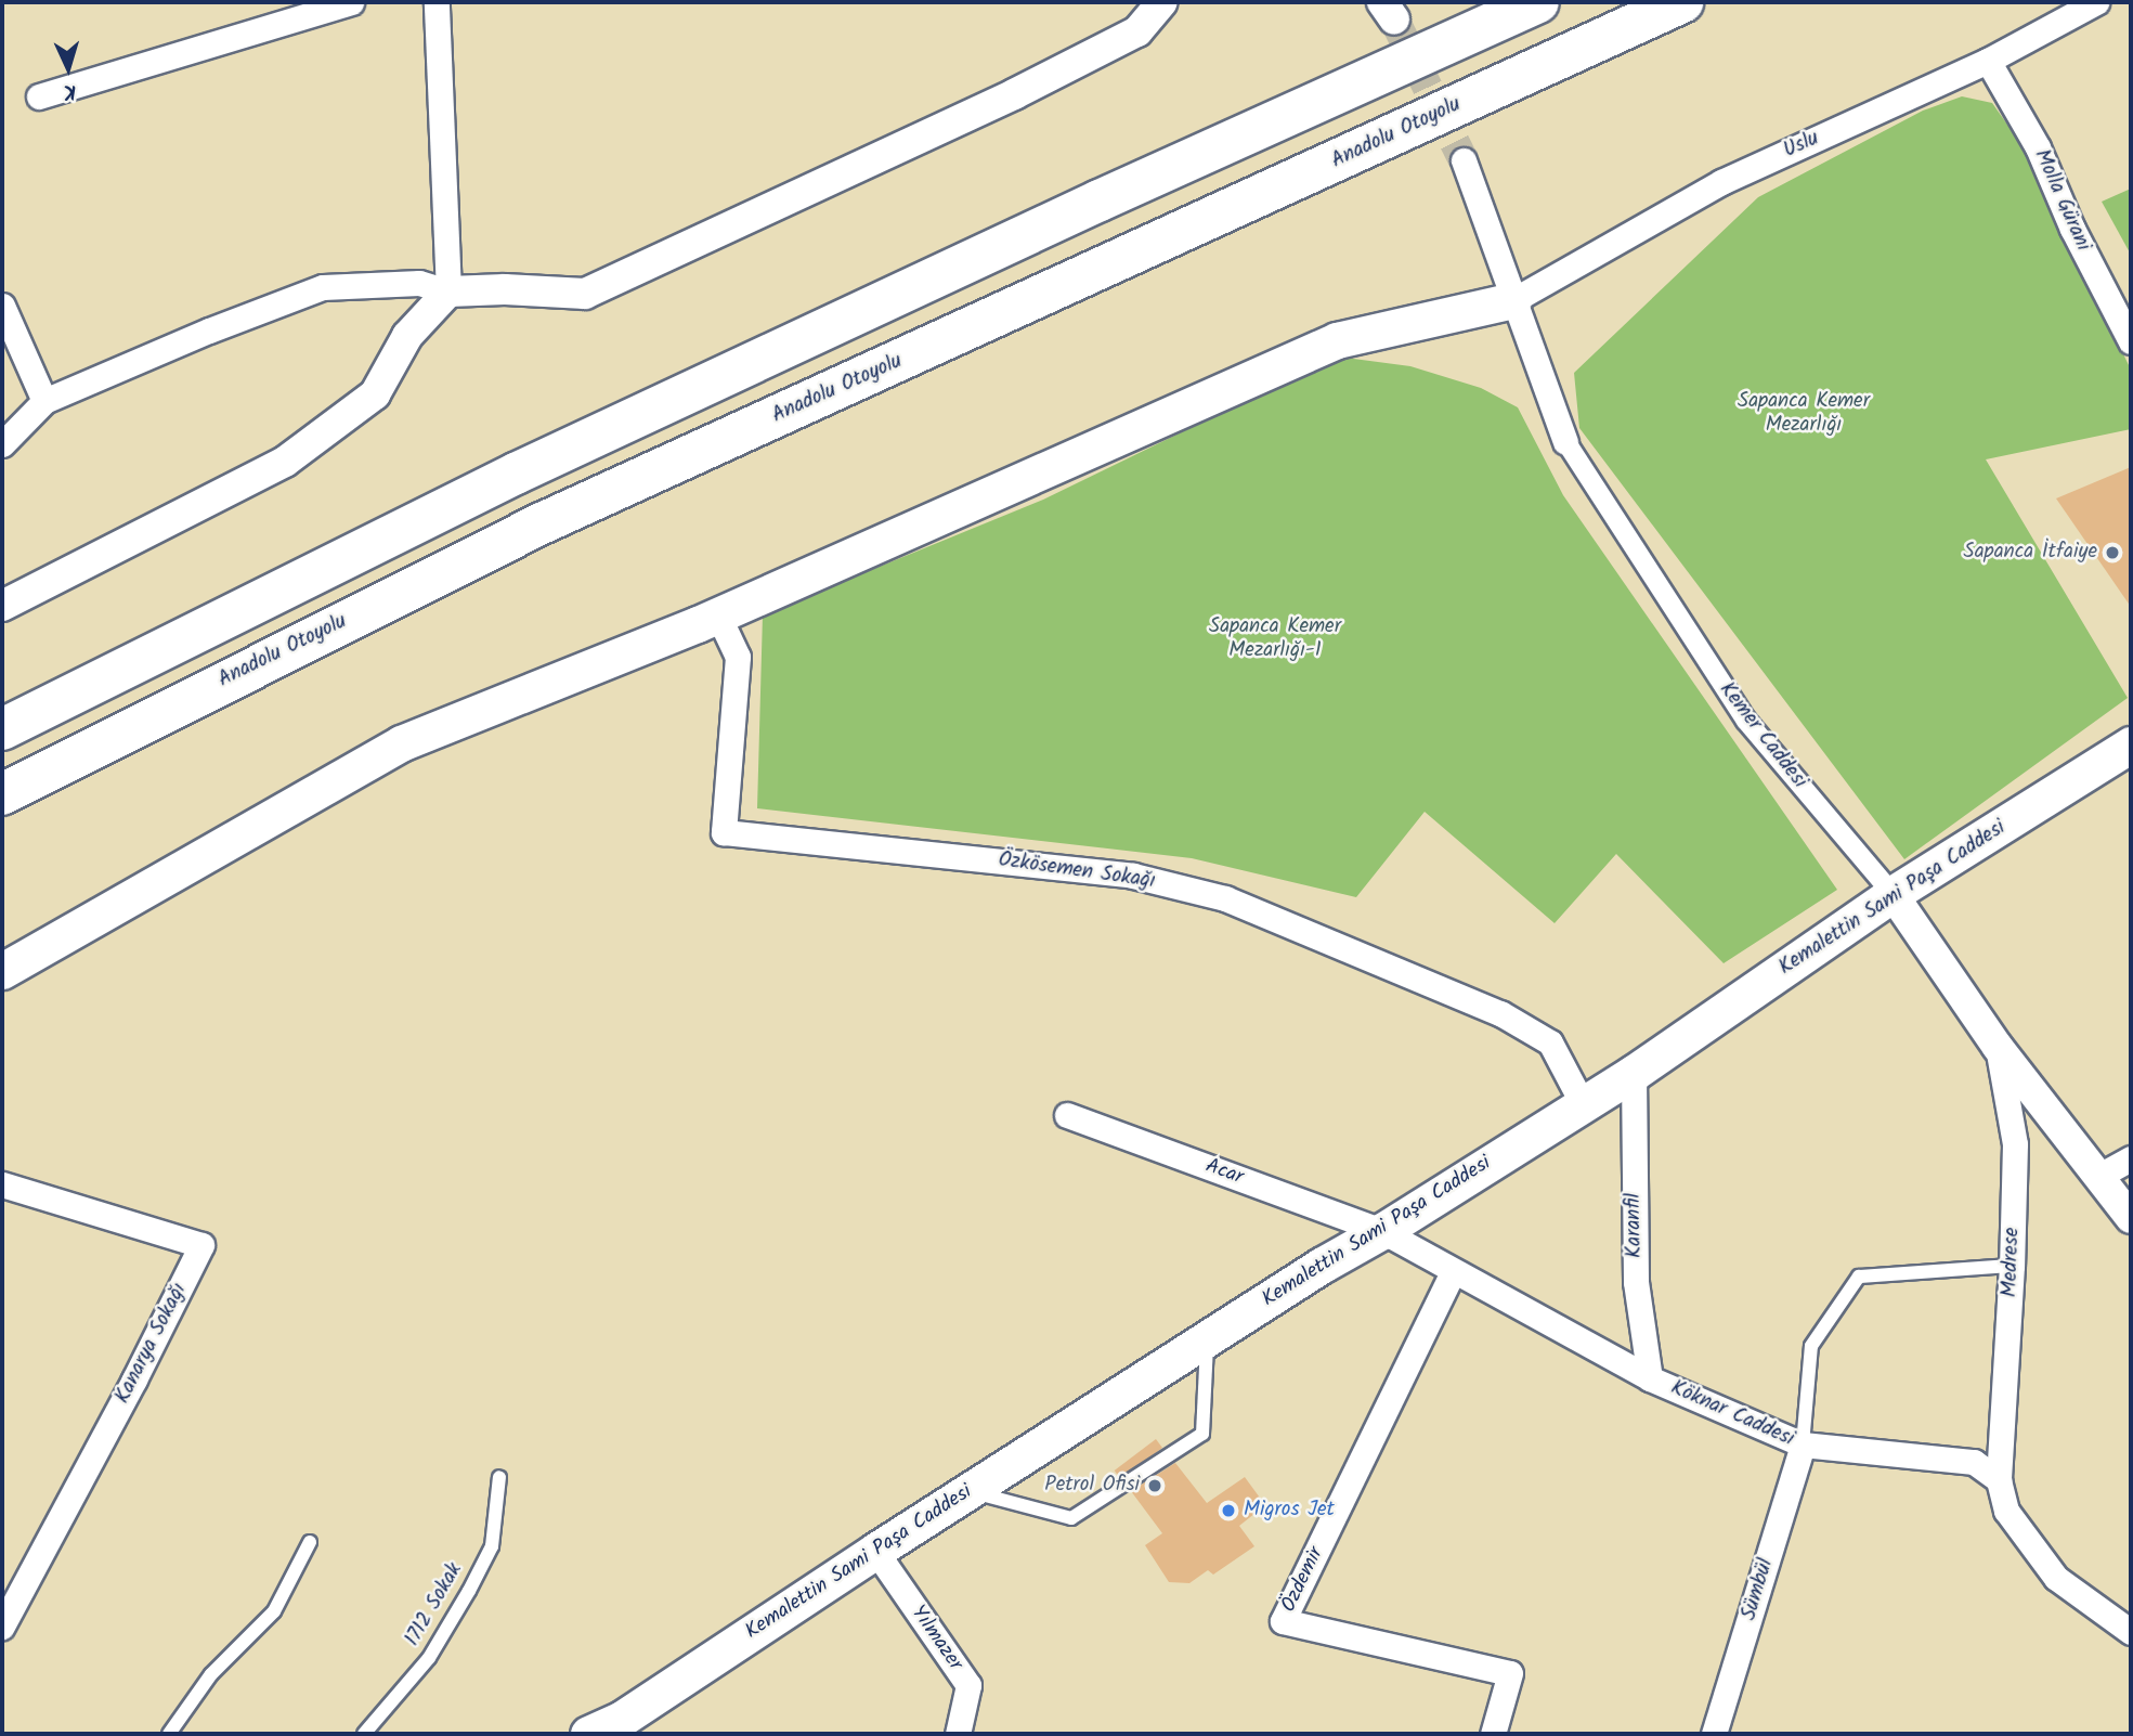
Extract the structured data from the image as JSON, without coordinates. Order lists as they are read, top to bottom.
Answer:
{
  "streets": {
    "highway": ["Anadolu Otoyolu"],
    "main road": ["Kemalettin Sami Paşa Caddesi"],
    "street": [
      "Uslu",
      "Molla Gürani",
      "Kemer Caddesi",
      "Özkösemen Sokağı",
      "Acar",
      "Karanfil",
      "Medrese",
      "Kanarya Sokağı",
      "Köknar Caddesi",
      "Özdemir",
      "Sümbül",
      "Yılmazer"
    ],
    "lane": ["1712 Sokak"]
  },
  "crossings": [
    ["Uslu", "Molla Gürani"],
    ["Uslu", "Kemer Caddesi"],
    ["Kemer Caddesi", "Kemalettin Sami Paşa Caddesi"],
    ["Kemer Caddesi", "Medrese"],
    ["Özkösemen Sokağı", "Kemalettin Sami Paşa Caddesi"],
    ["Kemalettin Sami Paşa Caddesi", "Acar"],
    ["Kemalettin Sami Paşa Caddesi", "Karanfil"],
    ["Kemalettin Sami Paşa Caddesi", "Köknar Caddesi"],
    ["Kemalettin Sami Paşa Caddesi", "Yılmazer"],
    ["Acar", "Köknar Caddesi"],
    ["Karanfil", "Köknar Caddesi"],
    ["Medrese", "Köknar Caddesi"],
    ["Köknar Caddesi", "Özdemir"],
    ["Köknar Caddesi", "Sümbül"]
  ],
  "parks": ["Sapanca Kemer Mezarlığı", "Sapanca Kemer Mezarlığı-1"],
  "places": ["Sapanca İtfaiye", "Petrol Ofisi", "Migros Jet"],
  "north": "bottom"
}
